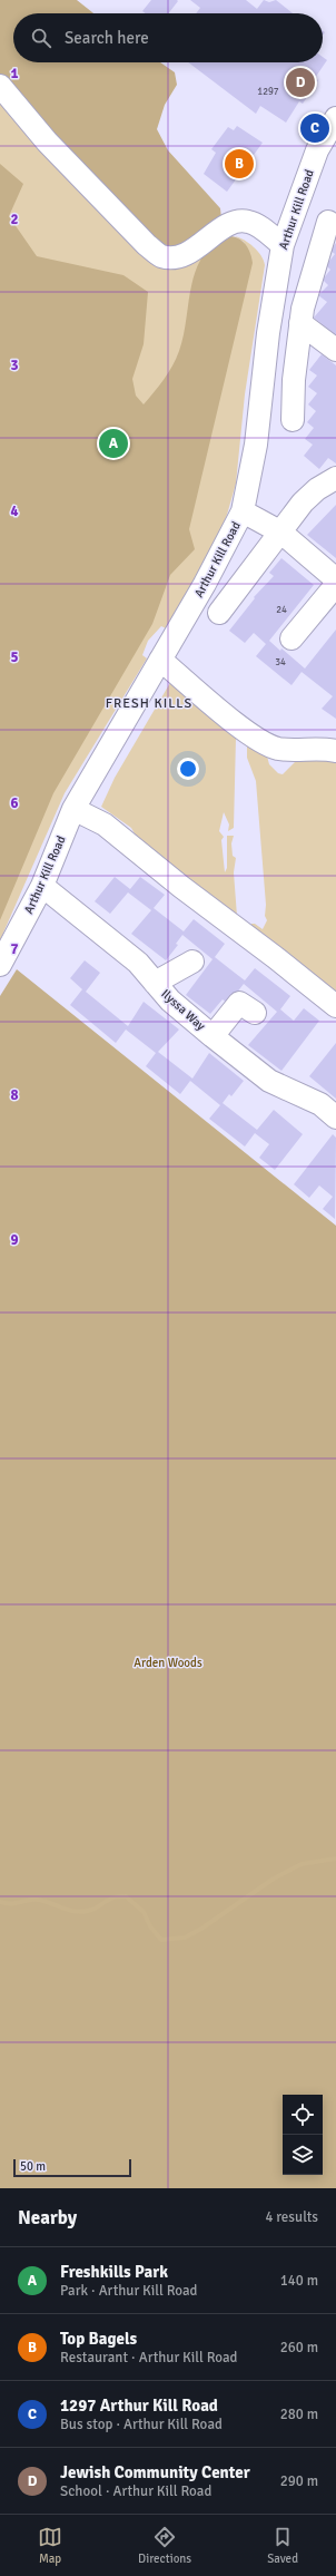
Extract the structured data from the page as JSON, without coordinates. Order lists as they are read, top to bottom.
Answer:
{
  "streets": {
    "street": ["Arthur Kill Road", "Ilyssa Way"]
  },
  "crossings": [
    ["Arthur Kill Road", "Ilyssa Way"]
  ],
  "districts": ["FRESH KILLS"],
  "parks": ["Arden Woods"],
  "house_numbers": ["1297", "24", "34"],
  "scale_bar": "50 m",
  "page": {
    "search": "Search here",
    "pins": [
      "D",
      "C",
      "B",
      "A"
    ],
    "scale": "50 m",
    "heading": ["Nearby", "4 results"],
    "list": [
      {
        "mark": "A",
        "name": "Freshkills Park",
        "note": "Park · Arthur Kill Road",
        "value": "140 m"
      },
      {
        "mark": "B",
        "name": "Top Bagels",
        "note": "Restaurant · Arthur Kill Road",
        "value": "260 m"
      },
      {
        "mark": "C",
        "name": "1297 Arthur Kill Road",
        "note": "Bus stop · Arthur Kill Road",
        "value": "280 m"
      },
      {
        "mark": "D",
        "name": "Jewish Community Center",
        "note": "School · Arthur Kill Road",
        "value": "290 m"
      }
    ],
    "nav": ["Map", "Directions", "Saved"]
  },
  "grid": {
    "rows": [
      "1",
      "2",
      "3",
      "4",
      "5",
      "6",
      "7",
      "8",
      "9"
    ]
  }
}
